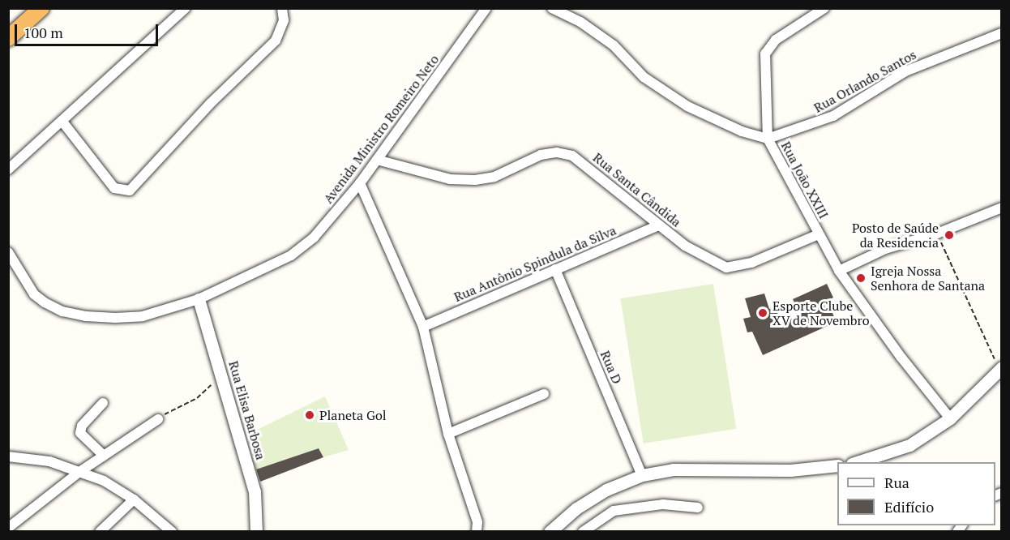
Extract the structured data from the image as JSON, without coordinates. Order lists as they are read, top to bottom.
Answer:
{
  "streets": {
    "street": [
      "Rua Orlando Santos",
      "Avenida Ministro Romeiro Neto",
      "Rua João XXIII",
      "Rua Santa Cândida",
      "Rua Antônio Spindula da Silva",
      "Rua D",
      "Rua Elisa Barbosa"
    ]
  },
  "crossings": [
    ["Rua Orlando Santos", "Rua João XXIII"],
    ["Avenida Ministro Romeiro Neto", "Rua Santa Cândida"],
    ["Avenida Ministro Romeiro Neto", "Rua Elisa Barbosa"],
    ["Rua João XXIII", "Rua Santa Cândida"],
    ["Rua Santa Cândida", "Rua Antônio Spindula da Silva"],
    ["Rua Antônio Spindula da Silva", "Rua D"]
  ],
  "places": [
    "Posto de Saúde da Residencia",
    "Igreja Nossa Senhora de Santana",
    "Esporte Clube XV de Novembro",
    "Planeta Gol"
  ],
  "legend": ["Rua", "Edifício"],
  "scale_bar": "100 m"
}
